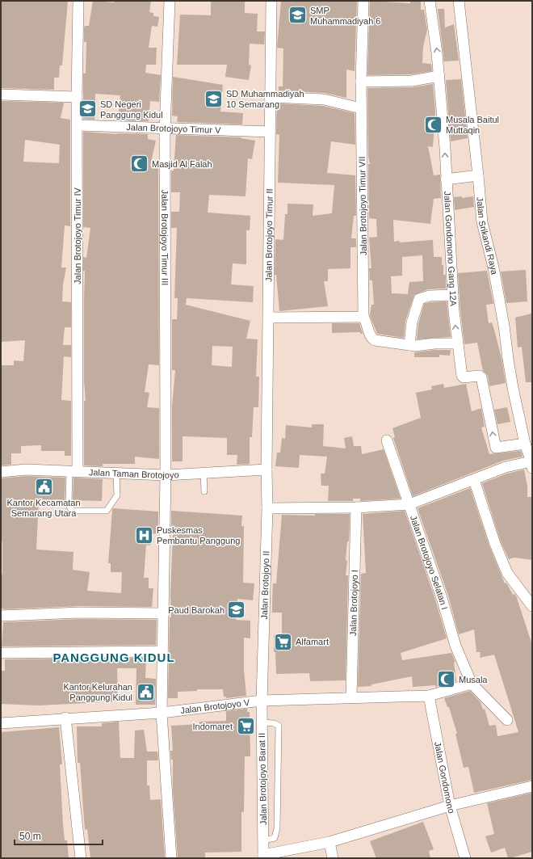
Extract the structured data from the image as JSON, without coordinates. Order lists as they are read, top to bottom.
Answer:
{
  "streets": {
    "street": [
      "Jalan Brotojoyo Timur V",
      "Jalan Brotojoyo Timur VII",
      "Jalan Brotojoyo Timur II",
      "Jalan Brotojoyo Timur IV",
      "Jalan Srikandi Raya",
      "Jalan Brotojoyo Timur III",
      "Jalan Gondomono Gang 12A",
      "Jalan Taman Brotojoyo",
      "Jalan Brotojoyo Selatan I",
      "Jalan Brotojoyo II",
      "Jalan Brotojoyo I",
      "Jalan Brotojoyo V",
      "Jalan Gondomono",
      "Jalan Brotojoyo Barat II"
    ]
  },
  "crossings": [
    ["Jalan Brotojoyo Timur V", "Jalan Brotojoyo Timur II"],
    ["Jalan Brotojoyo Timur V", "Jalan Brotojoyo Timur IV"],
    ["Jalan Brotojoyo Timur V", "Jalan Brotojoyo Timur III"],
    ["Jalan Brotojoyo Timur II", "Jalan Taman Brotojoyo"],
    ["Jalan Brotojoyo Timur II", "Jalan Brotojoyo II"],
    ["Jalan Brotojoyo Timur IV", "Jalan Taman Brotojoyo"],
    ["Jalan Srikandi Raya", "Jalan Gondomono Gang 12A"],
    ["Jalan Brotojoyo Timur III", "Jalan Taman Brotojoyo"],
    ["Jalan Brotojoyo Timur III", "Jalan Brotojoyo V"],
    ["Jalan Taman Brotojoyo", "Jalan Brotojoyo II"],
    ["Jalan Brotojoyo Selatan I", "Jalan Brotojoyo V"],
    ["Jalan Brotojoyo II", "Jalan Brotojoyo V"],
    ["Jalan Brotojoyo II", "Jalan Brotojoyo Barat II"],
    ["Jalan Brotojoyo I", "Jalan Brotojoyo V"],
    ["Jalan Brotojoyo V", "Jalan Gondomono"],
    ["Jalan Brotojoyo V", "Jalan Brotojoyo Barat II"]
  ],
  "one_way": ["Jalan Gondomono Gang 12A"],
  "districts": ["PANGGUNG KIDUL"],
  "places": {
    "school or university": [
      "SMP Muhammadiyah 6",
      "SD Muhammadiyah 10 Semarang",
      "SD Negeri Panggung Kidul",
      "Paud Barokah"
    ],
    "mosque": ["Musala Baitul Muttaqin", "Masjid Al Falah", "Musala"],
    "public building": ["Kantor Kecamatan Semarang Utara", "Kantor Kelurahan Panggung Kidul"],
    "hospital": ["Puskesmas Pembantu Panggung"],
    "supermarket": ["Alfamart", "Indomaret"]
  },
  "scale_bar": "50 m"
}
